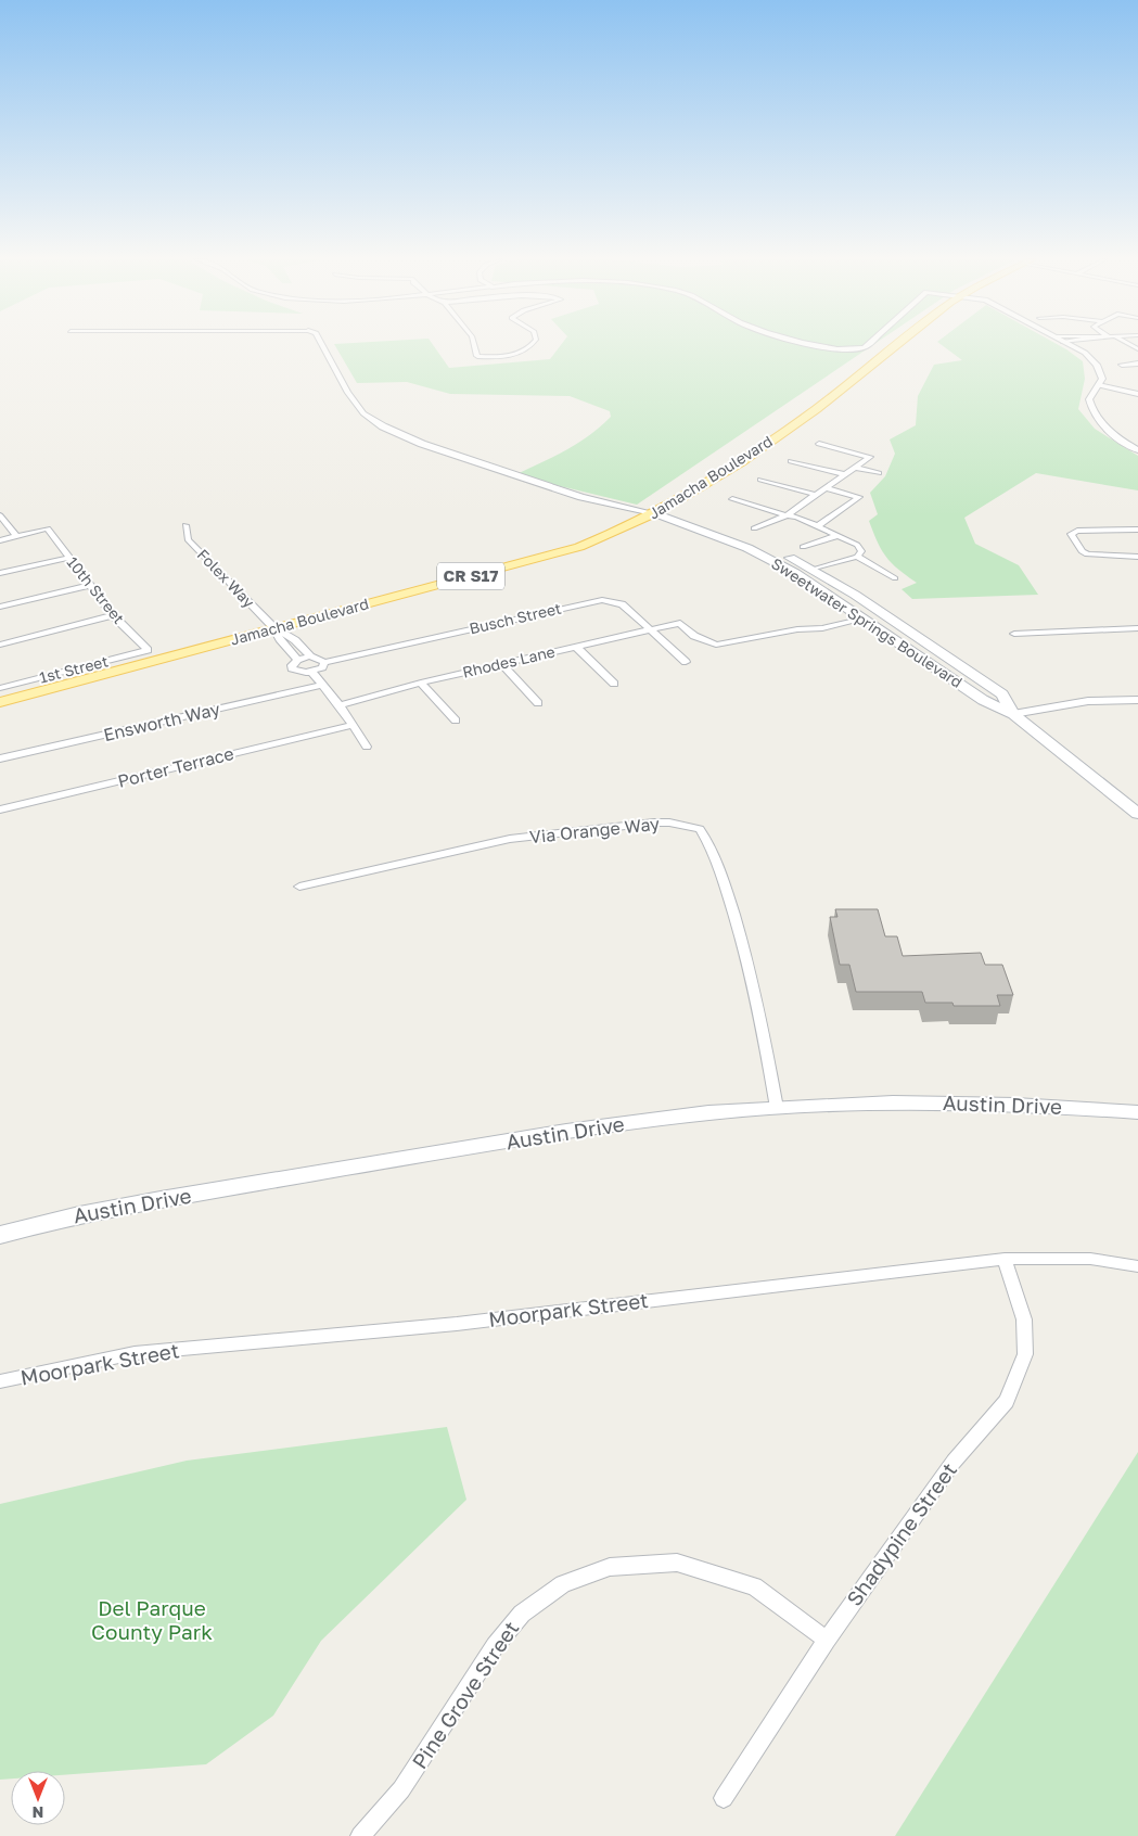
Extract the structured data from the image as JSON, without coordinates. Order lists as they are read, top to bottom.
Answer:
{
  "streets": {
    "main road": [
      "Jamacha Boulevard",
      "CR S17",
      "Sweetwater Springs Boulevard",
      "Austin Drive"
    ],
    "street": [
      "Folex Way",
      "10th Street",
      "Busch Street",
      "Rhodes Lane",
      "1st Street",
      "Ensworth Way",
      "Porter Terrace",
      "Via Orange Way",
      "Moorpark Street",
      "Shadypine Street",
      "Pine Grove Street"
    ]
  },
  "crossings": [
    ["Jamacha Boulevard", "Folex Way"],
    ["Jamacha Boulevard", "Sweetwater Springs Boulevard"],
    ["10th Street", "1st Street"],
    ["Busch Street", "Rhodes Lane"],
    ["Sweetwater Springs Boulevard", "Rhodes Lane"],
    ["Via Orange Way", "Austin Drive"],
    ["Moorpark Street", "Shadypine Street"],
    ["Shadypine Street", "Pine Grove Street"]
  ],
  "parks": ["Del Parque County Park"],
  "north": "bottom"
}
